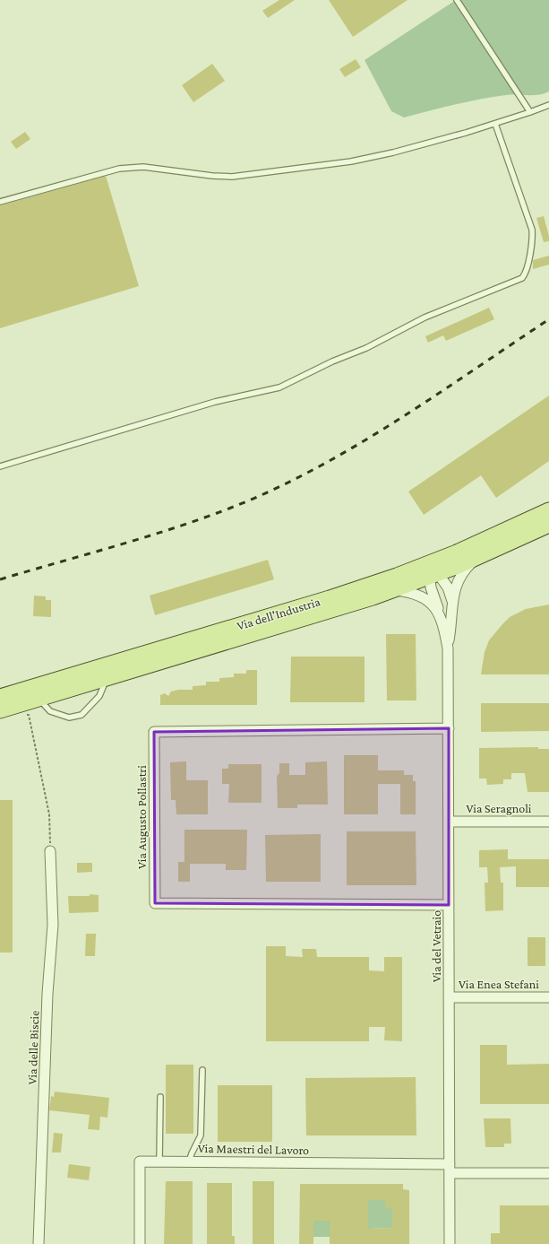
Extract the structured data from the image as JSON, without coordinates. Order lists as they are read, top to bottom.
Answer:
{
  "streets": {
    "main road": ["Via dell'Industria"],
    "street": [
      "Via Seragnoli",
      "Via Augusto Pollastri",
      "Via del Vetraio",
      "Via Enea Stefani",
      "Via delle Biscie",
      "Via Maestri del Lavoro"
    ]
  },
  "crossings": [
    ["Via dell'Industria", "Via del Vetraio"],
    ["Via Seragnoli", "Via del Vetraio"],
    ["Via Augusto Pollastri", "Via del Vetraio"],
    ["Via del Vetraio", "Via Enea Stefani"],
    ["Via del Vetraio", "Via Maestri del Lavoro"]
  ]
}
